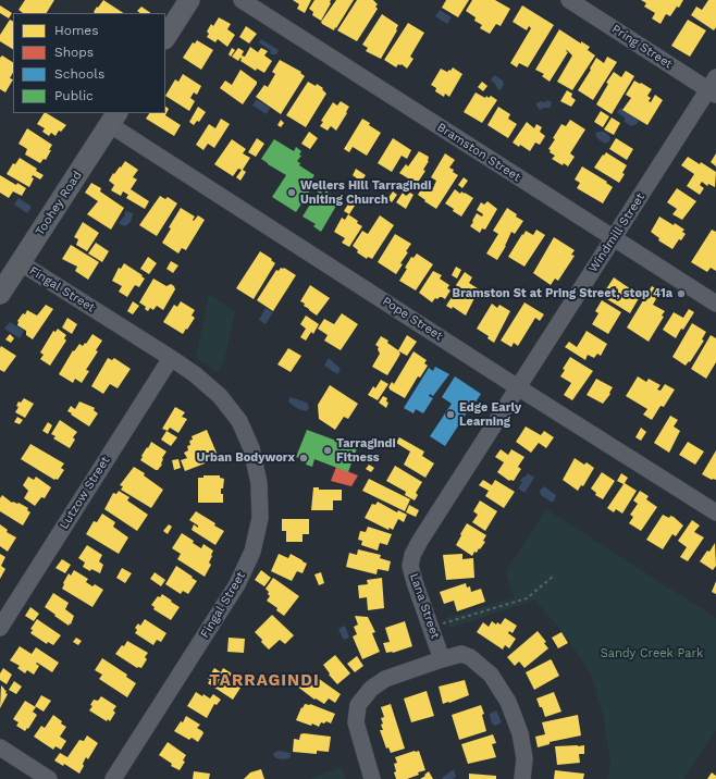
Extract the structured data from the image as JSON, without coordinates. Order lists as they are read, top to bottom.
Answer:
{
  "streets": {
    "main road": ["Toohey Road"],
    "street": [
      "Pring Street",
      "Bramston Street",
      "Windmill Street",
      "Fingal Street",
      "Pope Street",
      "Lutzow Street",
      "Lana Street"
    ]
  },
  "crossings": [
    ["Pring Street", "Windmill Street"],
    ["Bramston Street", "Windmill Street"],
    ["Toohey Road", "Fingal Street"],
    ["Toohey Road", "Pope Street"],
    ["Windmill Street", "Pope Street"],
    ["Windmill Street", "Lana Street"],
    ["Fingal Street", "Lutzow Street"],
    ["Pope Street", "Lana Street"]
  ],
  "districts": ["TARRAGINDI"],
  "parks": ["Sandy Creek Park"],
  "places": [
    "Wellers Hill Tarragindi Uniting Church",
    "Bramston St at Pring Street, stop 41a",
    "Edge Early Learning",
    "Tarragindi Fitness",
    "Urban Bodyworx"
  ],
  "legend": [
    "Homes",
    "Shops",
    "Schools",
    "Public"
  ]
}
